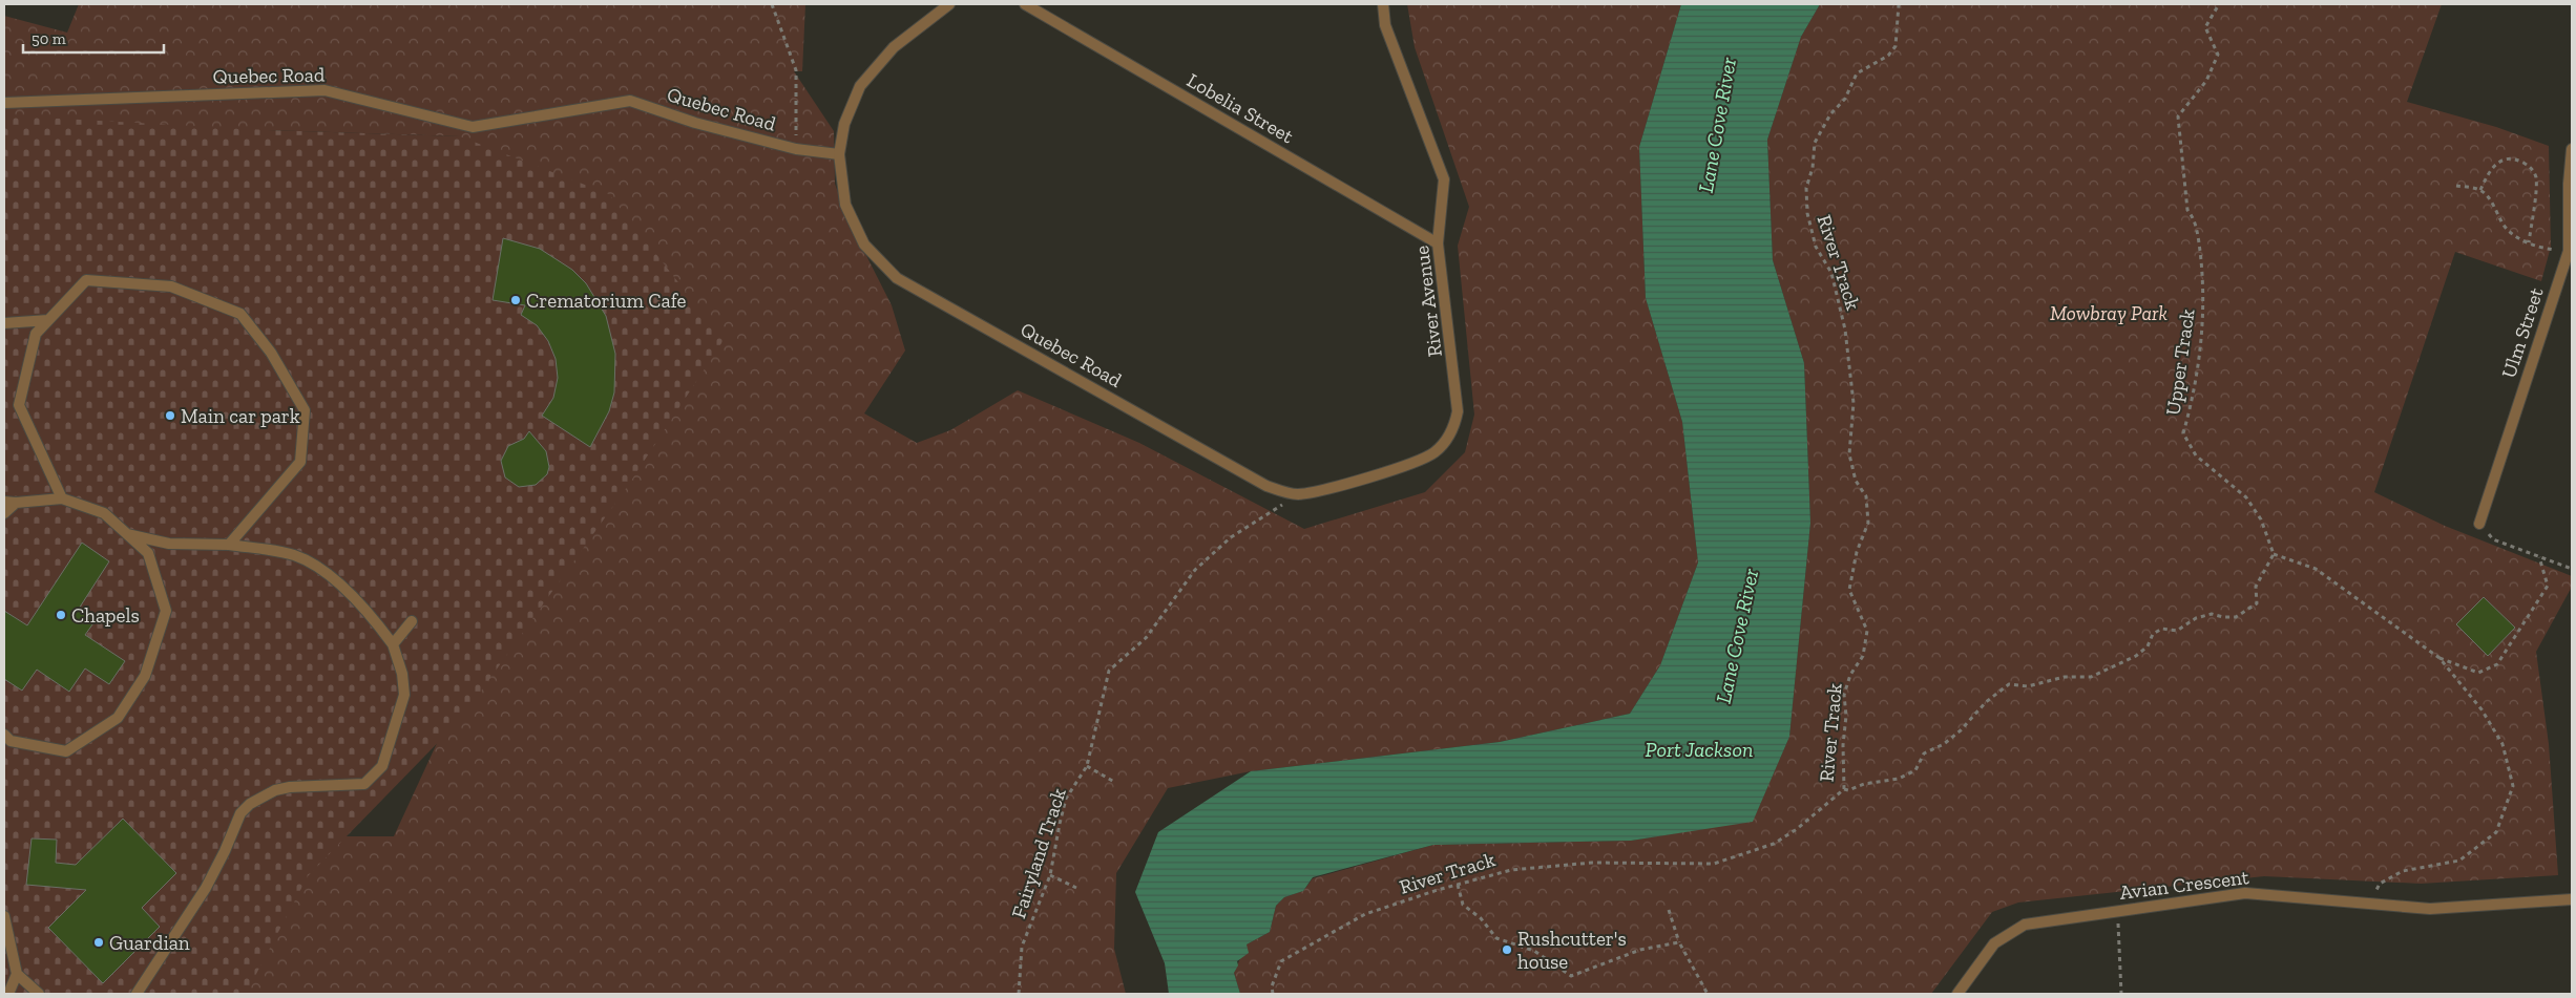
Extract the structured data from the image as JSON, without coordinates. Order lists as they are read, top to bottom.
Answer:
{
  "streets": {
    "street": [
      "Quebec Road",
      "Lobelia Street",
      "River Avenue",
      "Ulm Street",
      "Avian Crescent"
    ],
    "path": ["River Track", "Upper Track", "Fairyland Track"]
  },
  "crossings": [
    ["Quebec Road", "River Avenue"],
    ["Quebec Road", "Fairyland Track"],
    ["Lobelia Street", "River Avenue"],
    ["River Avenue", "Fairyland Track"]
  ],
  "water": ["Lane Cove River", "Port Jackson"],
  "parks": ["Mowbray Park"],
  "places": [
    "Crematorium Cafe",
    "Main car park",
    "Chapels",
    "Guardian",
    "Rushcutter's house"
  ],
  "scale_bar": "50 m"
}
